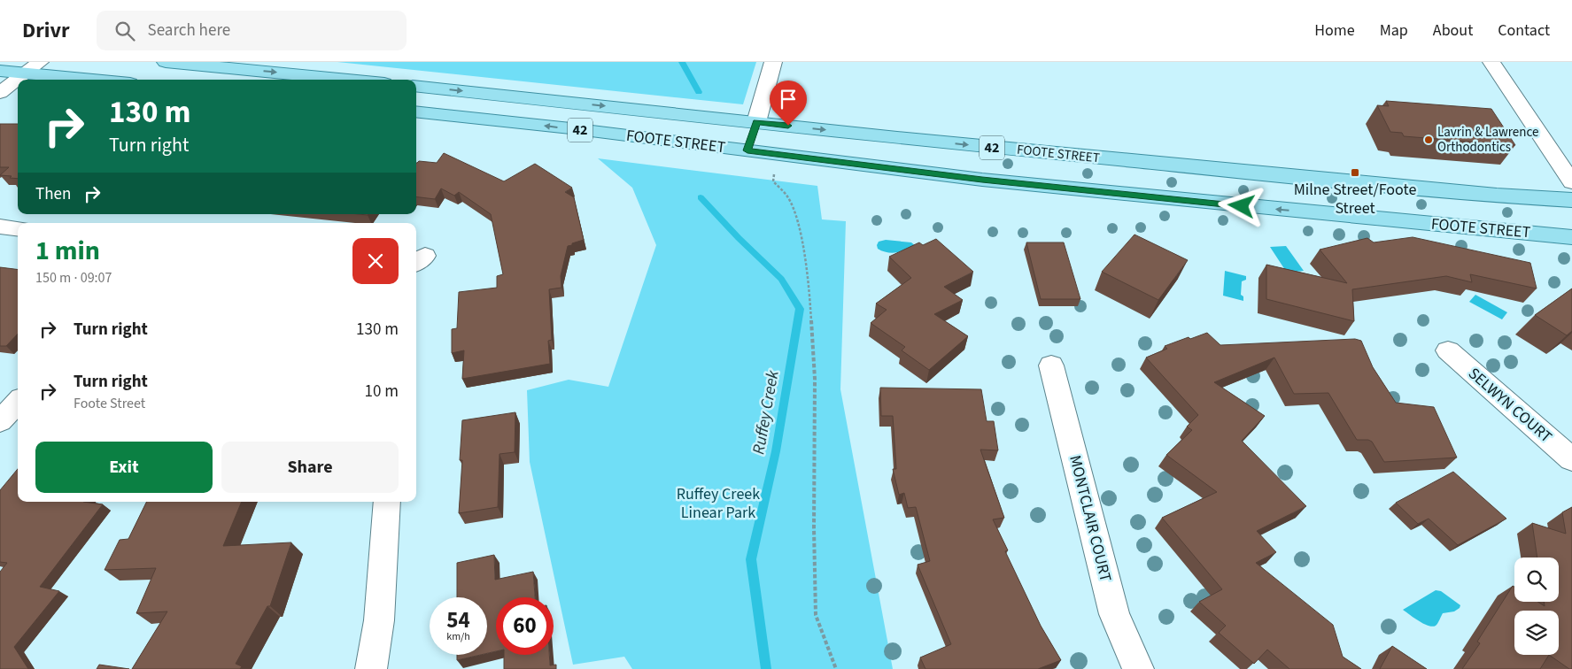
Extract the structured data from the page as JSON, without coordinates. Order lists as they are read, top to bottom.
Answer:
{
  "streets": {
    "main road": ["42", "FOOTE STREET"],
    "street": ["SELWYN COURT", "MONTCLAIR COURT"]
  },
  "water": ["Ruffey Creek"],
  "parks": ["Ruffey Creek Linear Park"],
  "places": {
    "other": ["Lavrin & Lawrence Orthodontics"],
    "transit": ["Milne Street/Foote Street"]
  },
  "page": {
    "header": "Drivr",
    "search": "Search here",
    "nav": [
      "Home",
      "Map",
      "About",
      "Contact"
    ],
    "turn": ["130 m", "Turn right"],
    "then": "Then",
    "heading": ["1 min", "150 m · 09:07"],
    "list": [
      {
        "name": "Turn right",
        "value": "130 m"
      },
      {
        "name": "Turn right",
        "note": "Foote Street",
        "value": "10 m"
      }
    ],
    "buttons": ["Exit", "Share"],
    "speed": "54 km/h",
    "limit": "60"
  }
}
